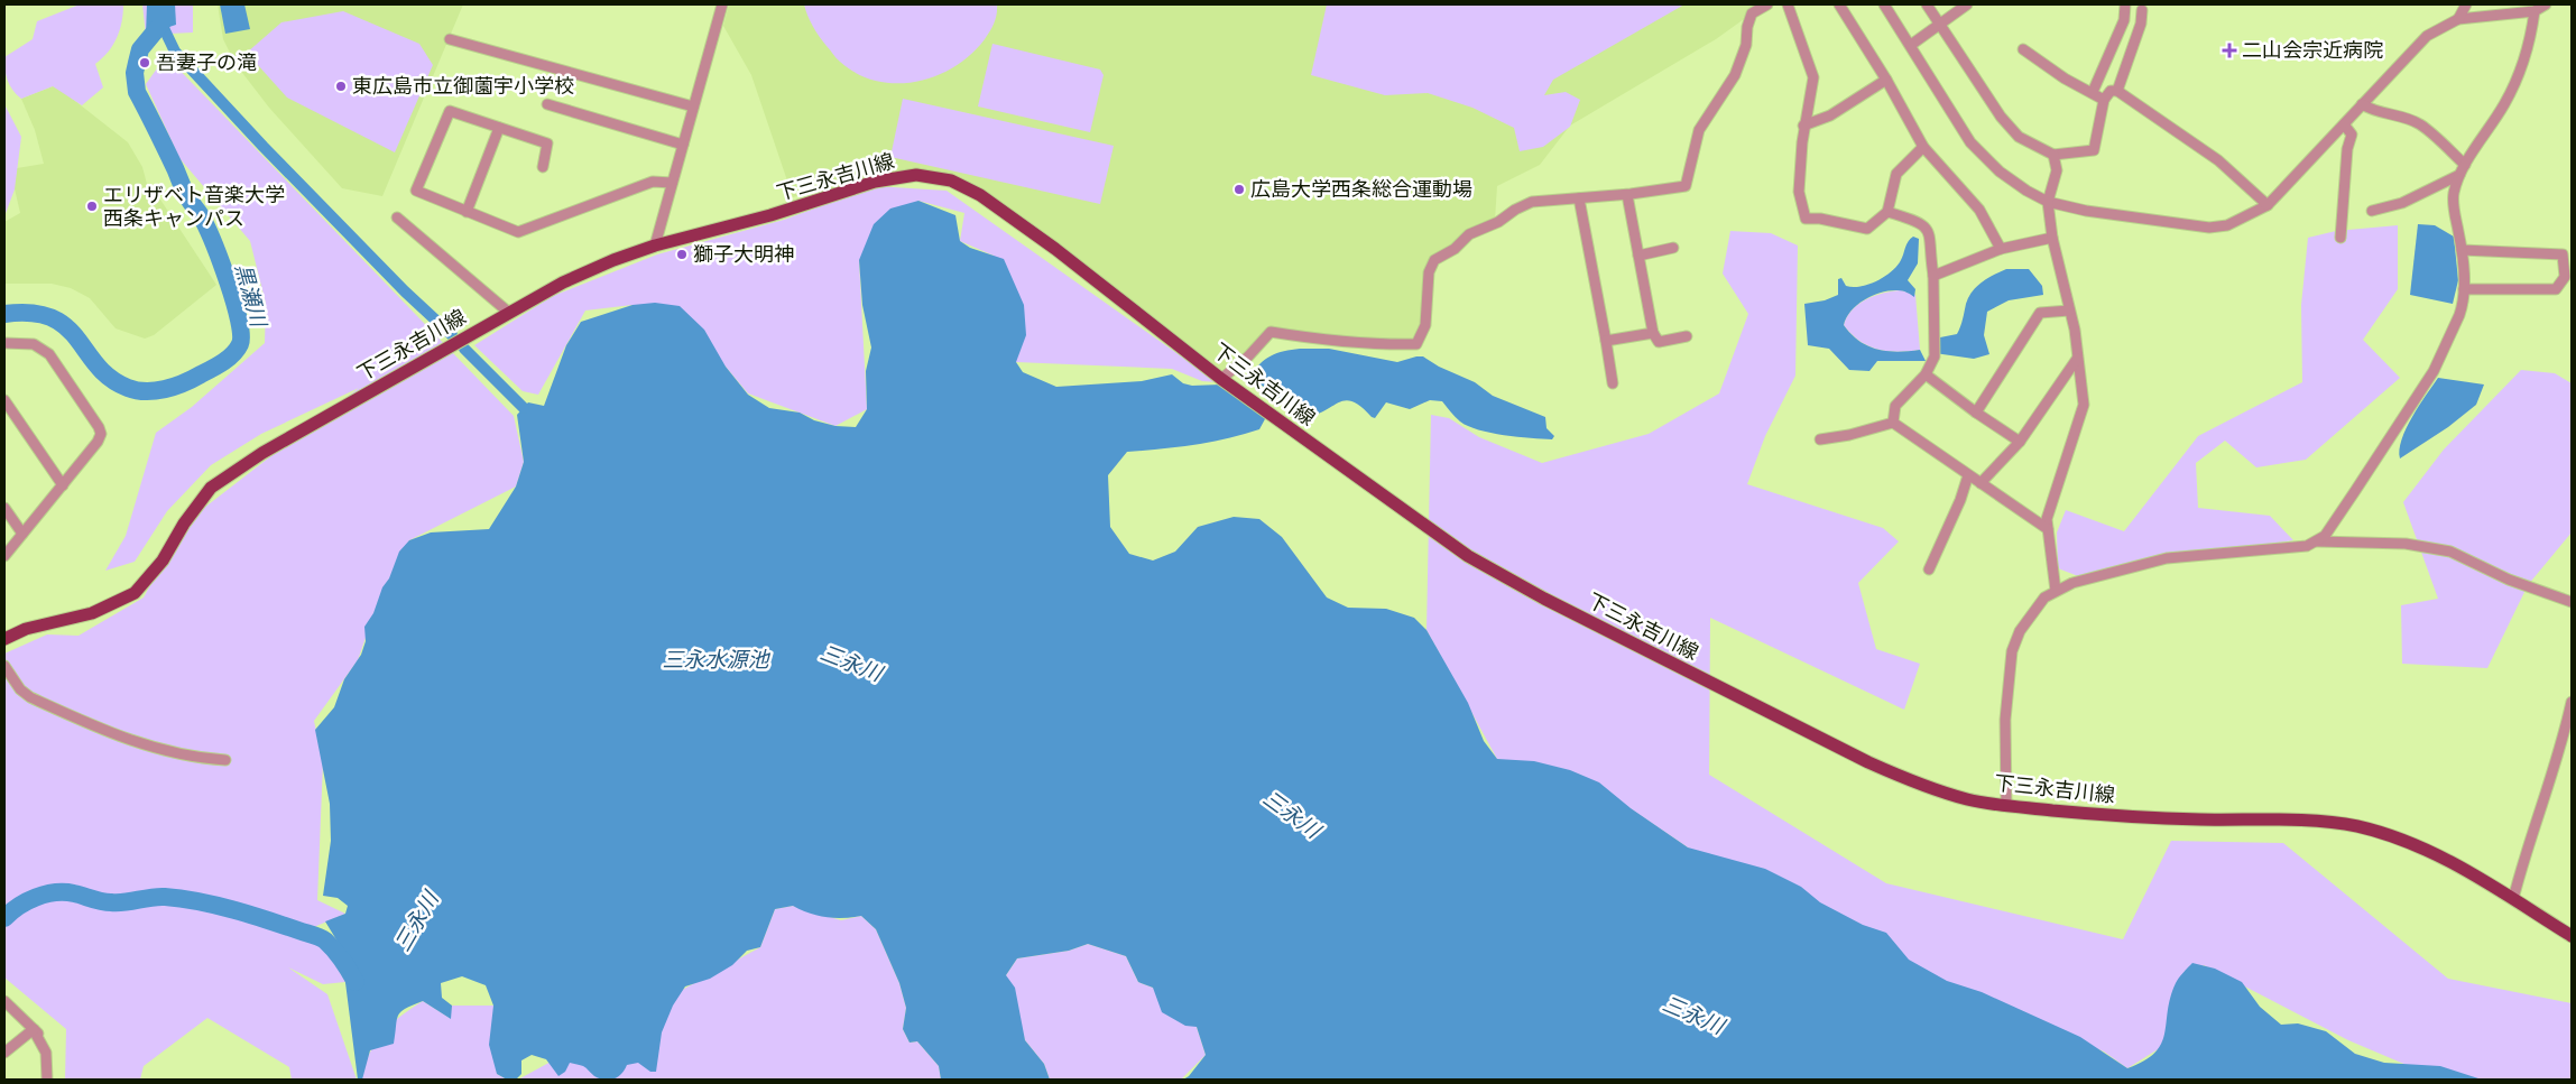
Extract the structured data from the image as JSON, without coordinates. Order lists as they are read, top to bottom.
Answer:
{
  "streets": {
    "main road": ["下三永吉川線"]
  },
  "water": ["黒瀬川", "三永水源池", "三永川"],
  "places": {
    "health": ["二山会宗近病院"],
    "other": [
      "吾妻子の滝",
      "東広島市立御薗宇小学校",
      "広島大学西条総合運動場",
      "エリザベト音楽大学 西条キャンパス",
      "獅子大明神"
    ]
  }
}
